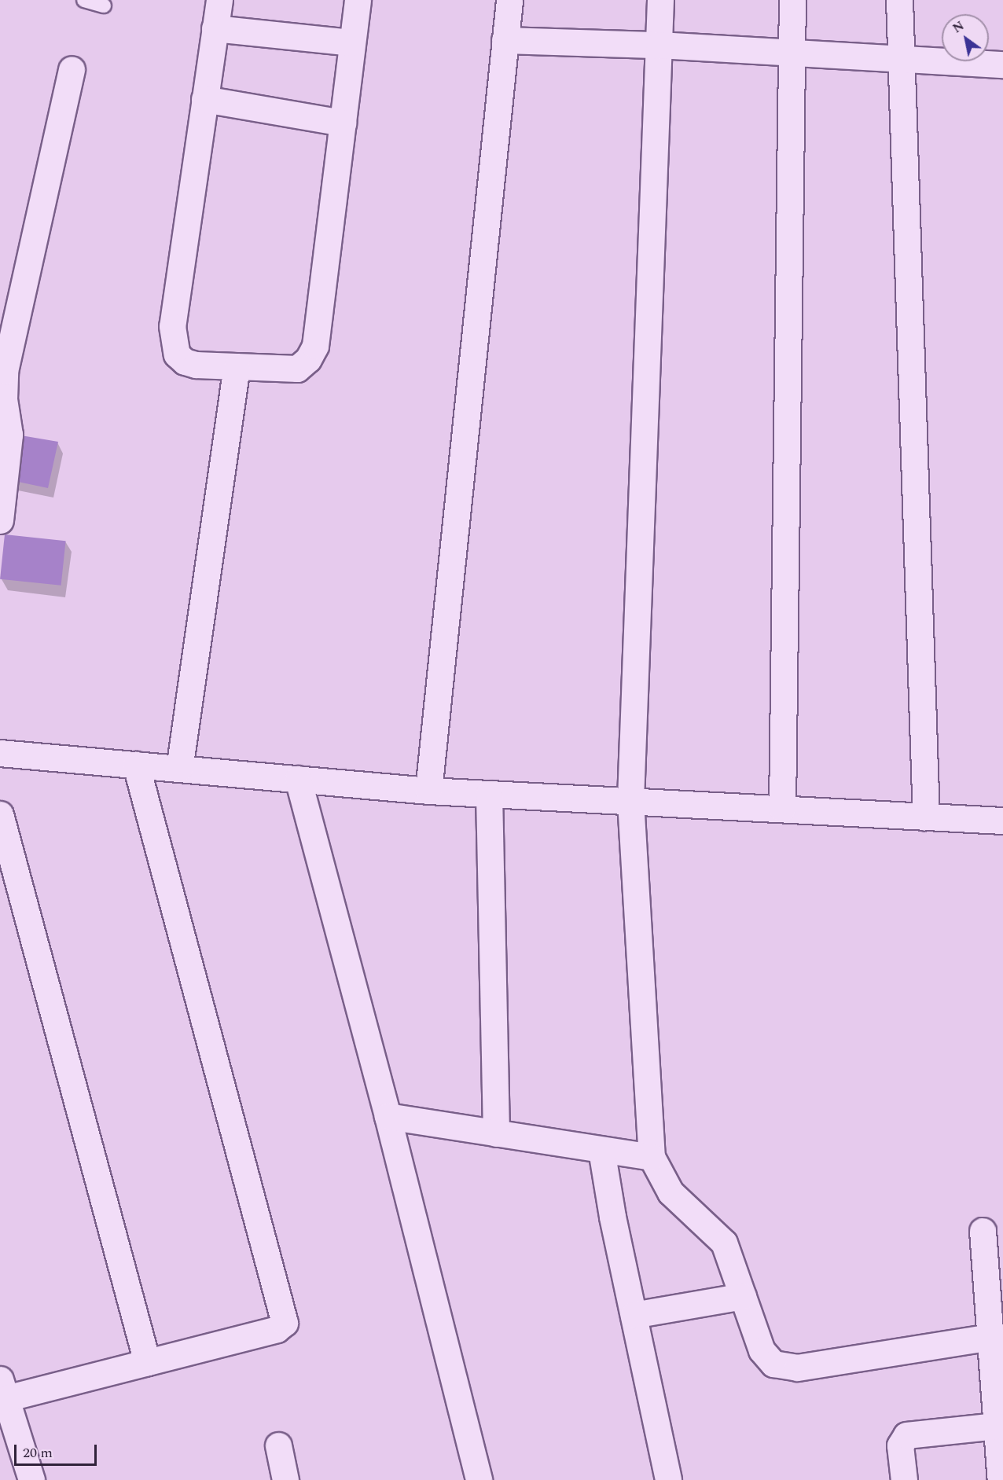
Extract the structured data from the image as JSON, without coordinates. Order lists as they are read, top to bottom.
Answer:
{
  "scale_bar": "20 m",
  "north": "top left"
}
